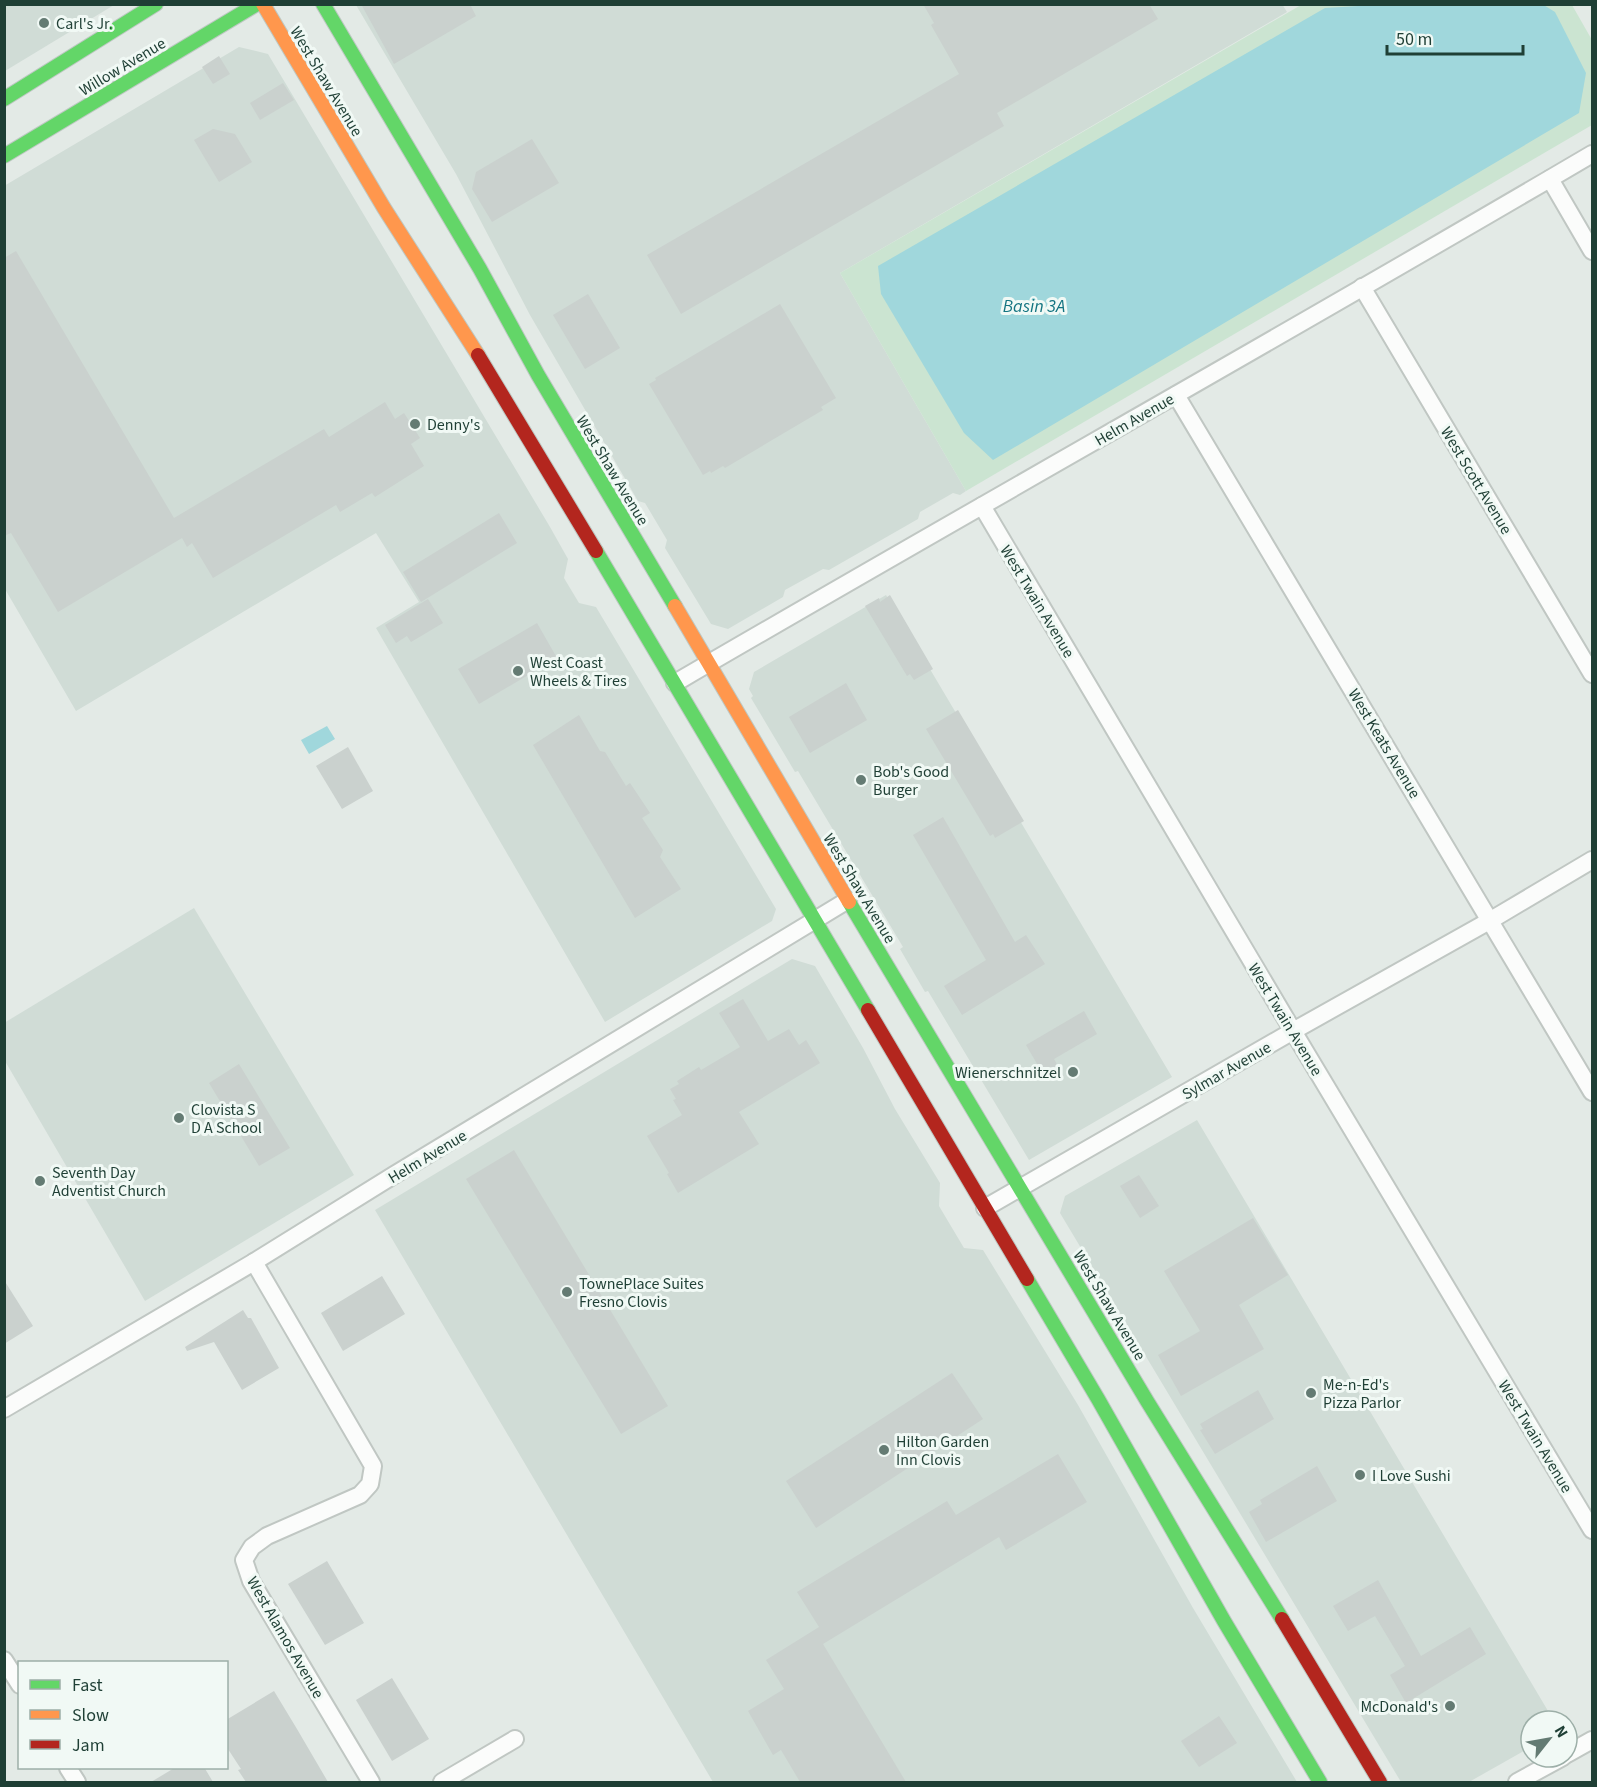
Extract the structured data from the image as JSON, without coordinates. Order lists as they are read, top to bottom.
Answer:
{
  "streets": {
    "main road": ["Willow Avenue", "West Shaw Avenue"],
    "street": [
      "Helm Avenue",
      "West Scott Avenue",
      "West Twain Avenue",
      "West Keats Avenue",
      "Sylmar Avenue",
      "West Alamos Avenue"
    ]
  },
  "crossings": [
    ["West Shaw Avenue", "Helm Avenue"],
    ["West Shaw Avenue", "Sylmar Avenue"],
    ["Helm Avenue", "West Scott Avenue"],
    ["Helm Avenue", "West Twain Avenue"],
    ["Helm Avenue", "West Keats Avenue"],
    ["Helm Avenue", "West Alamos Avenue"],
    ["West Twain Avenue", "Sylmar Avenue"],
    ["West Keats Avenue", "Sylmar Avenue"]
  ],
  "water": ["Basin 3A"],
  "places": [
    "Carl's Jr.",
    "Denny's",
    "West Coast Wheels & Tires",
    "Bob's Good Burger",
    "Wienerschnitzel",
    "Clovista S D A School",
    "Seventh Day Adventist Church",
    "TownePlace Suites Fresno Clovis",
    "Me-n-Ed's Pizza Parlor",
    "Hilton Garden Inn Clovis",
    "I Love Sushi",
    "McDonald's"
  ],
  "legend": ["Fast", "Slow", "Jam"],
  "scale_bar": "50 m",
  "north": "top right"
}
